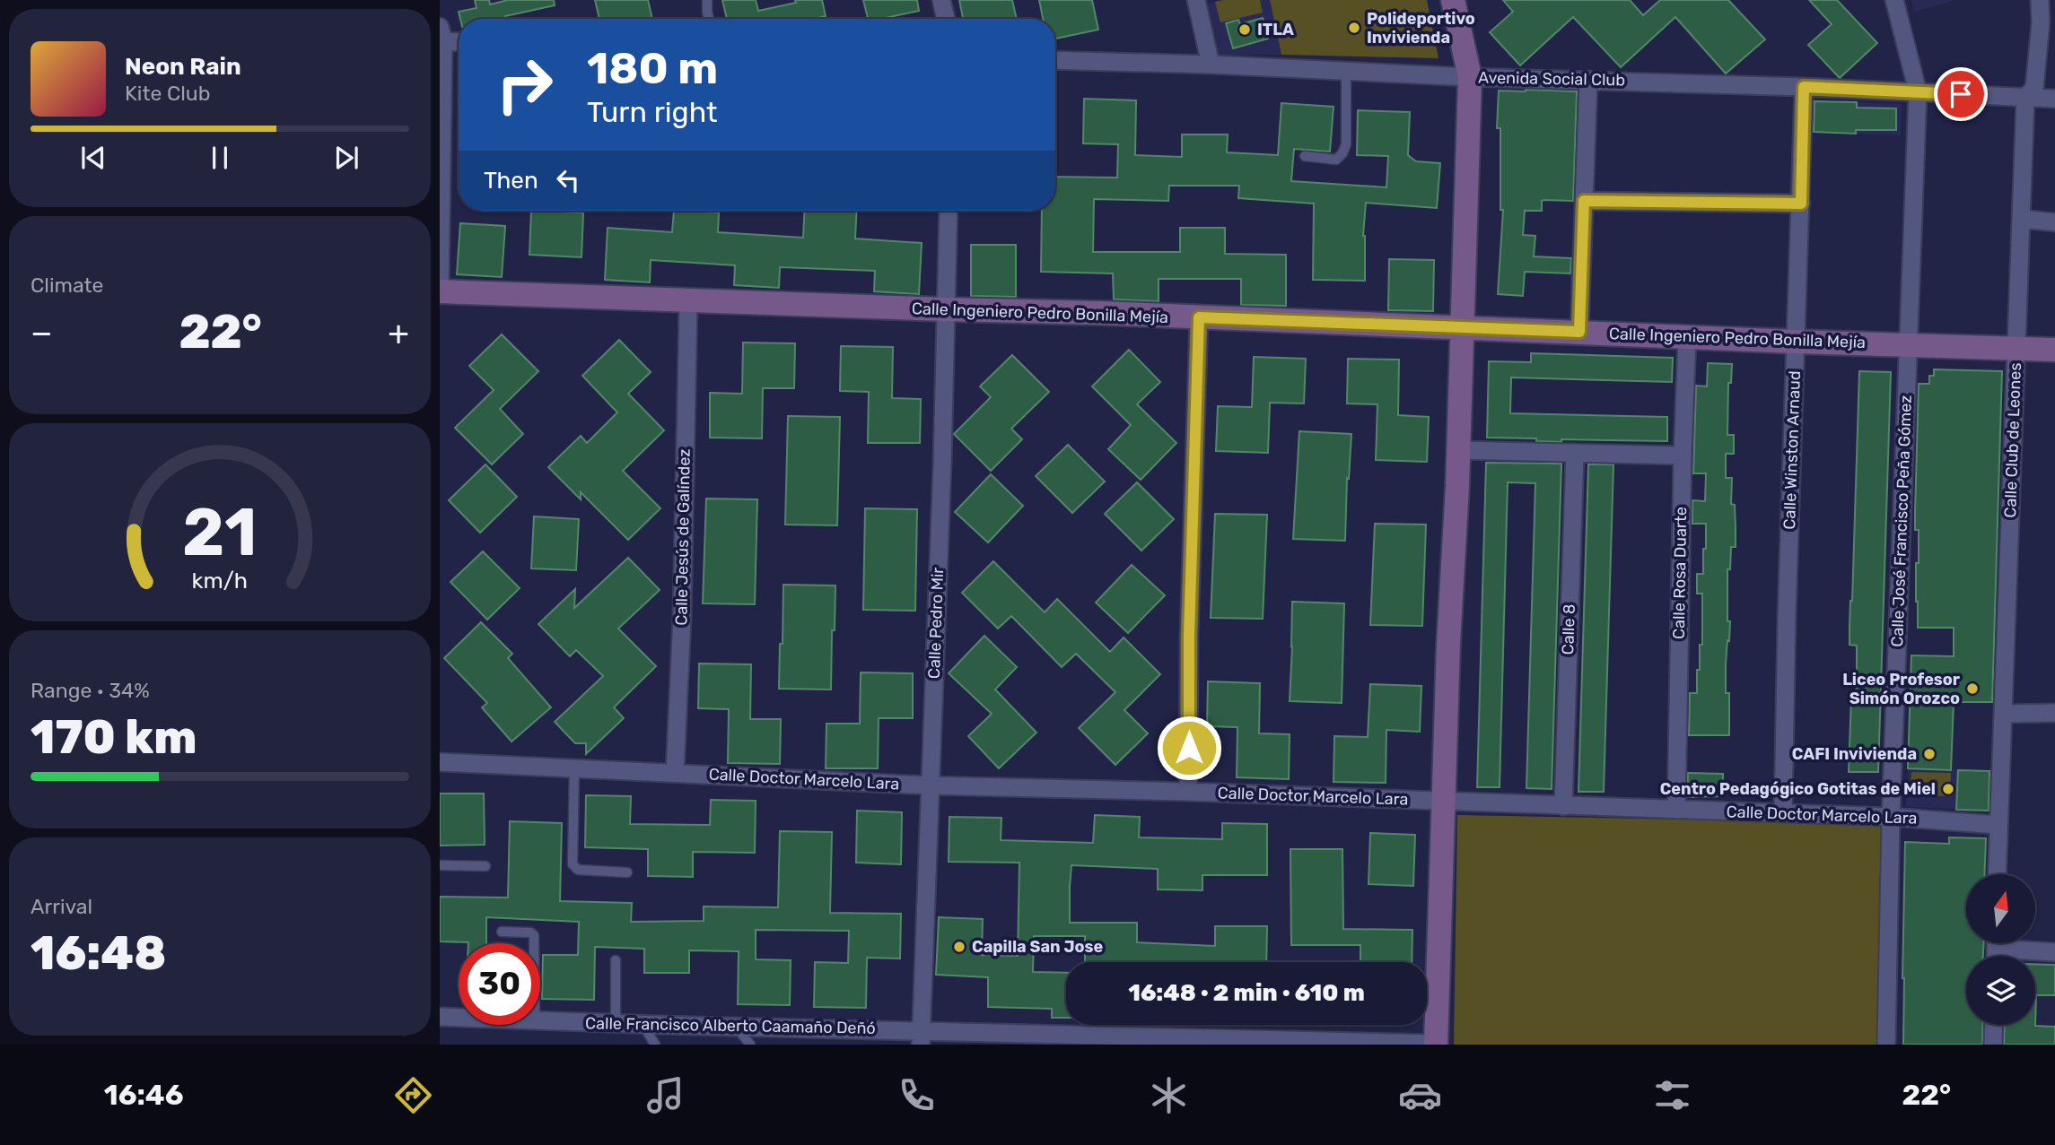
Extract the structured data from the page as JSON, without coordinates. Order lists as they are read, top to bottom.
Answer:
{
  "streets": {
    "street": [
      "Avenida Social Club",
      "Calle Ingeniero Pedro Bonilla Mejía",
      "Calle Club de Leones",
      "Calle Winston Arnaud",
      "Calle José Francisco Peña Gómez",
      "Calle Jesús de Galíndez",
      "Calle Rosa Duarte",
      "Calle Pedro Mir",
      "Calle 8",
      "Calle Doctor Marcelo Lara",
      "Calle Francisco Alberto Caamaño Deñó"
    ]
  },
  "crossings": [
    ["Avenida Social Club", "Calle Club de Leones"],
    ["Avenida Social Club", "Calle Winston Arnaud"],
    ["Avenida Social Club", "Calle José Francisco Peña Gómez"],
    ["Calle Ingeniero Pedro Bonilla Mejía", "Calle Club de Leones"],
    ["Calle Ingeniero Pedro Bonilla Mejía", "Calle Winston Arnaud"],
    ["Calle Ingeniero Pedro Bonilla Mejía", "Calle José Francisco Peña Gómez"],
    ["Calle Ingeniero Pedro Bonilla Mejía", "Calle Jesús de Galíndez"],
    ["Calle Ingeniero Pedro Bonilla Mejía", "Calle Rosa Duarte"],
    ["Calle Ingeniero Pedro Bonilla Mejía", "Calle Pedro Mir"],
    ["Calle Club de Leones", "Calle Doctor Marcelo Lara"],
    ["Calle Winston Arnaud", "Calle Doctor Marcelo Lara"],
    ["Calle José Francisco Peña Gómez", "Calle Doctor Marcelo Lara"],
    ["Calle Jesús de Galíndez", "Calle Doctor Marcelo Lara"],
    ["Calle Rosa Duarte", "Calle Doctor Marcelo Lara"],
    ["Calle Pedro Mir", "Calle Doctor Marcelo Lara"],
    ["Calle Pedro Mir", "Calle Francisco Alberto Caamaño Deñó"],
    ["Calle 8", "Calle Doctor Marcelo Lara"]
  ],
  "places": [
    "Polideportivo Invivienda",
    "ITLA",
    "Liceo Profesor Simón Orozco",
    "CAFI Invivienda",
    "Centro Pedagógico Gotitas de Miel",
    "Capilla San Jose"
  ],
  "north": "top",
  "page": {
    "turn": ["180 m", "Turn right"],
    "song": ["Neon Rain", "Kite Club"],
    "then": "Then",
    "tile": [
      "Climate",
      ["Range · 34%", "170 km"],
      ["Arrival", "16:48"]
    ],
    "heat": ["−", "22°", "+"],
    "limit": "30",
    "trip": "16:48 · 2 min · 610 m",
    "tabs": ["16:46", "22°"],
    "gauge": ["21", "km/h"]
  }
}
